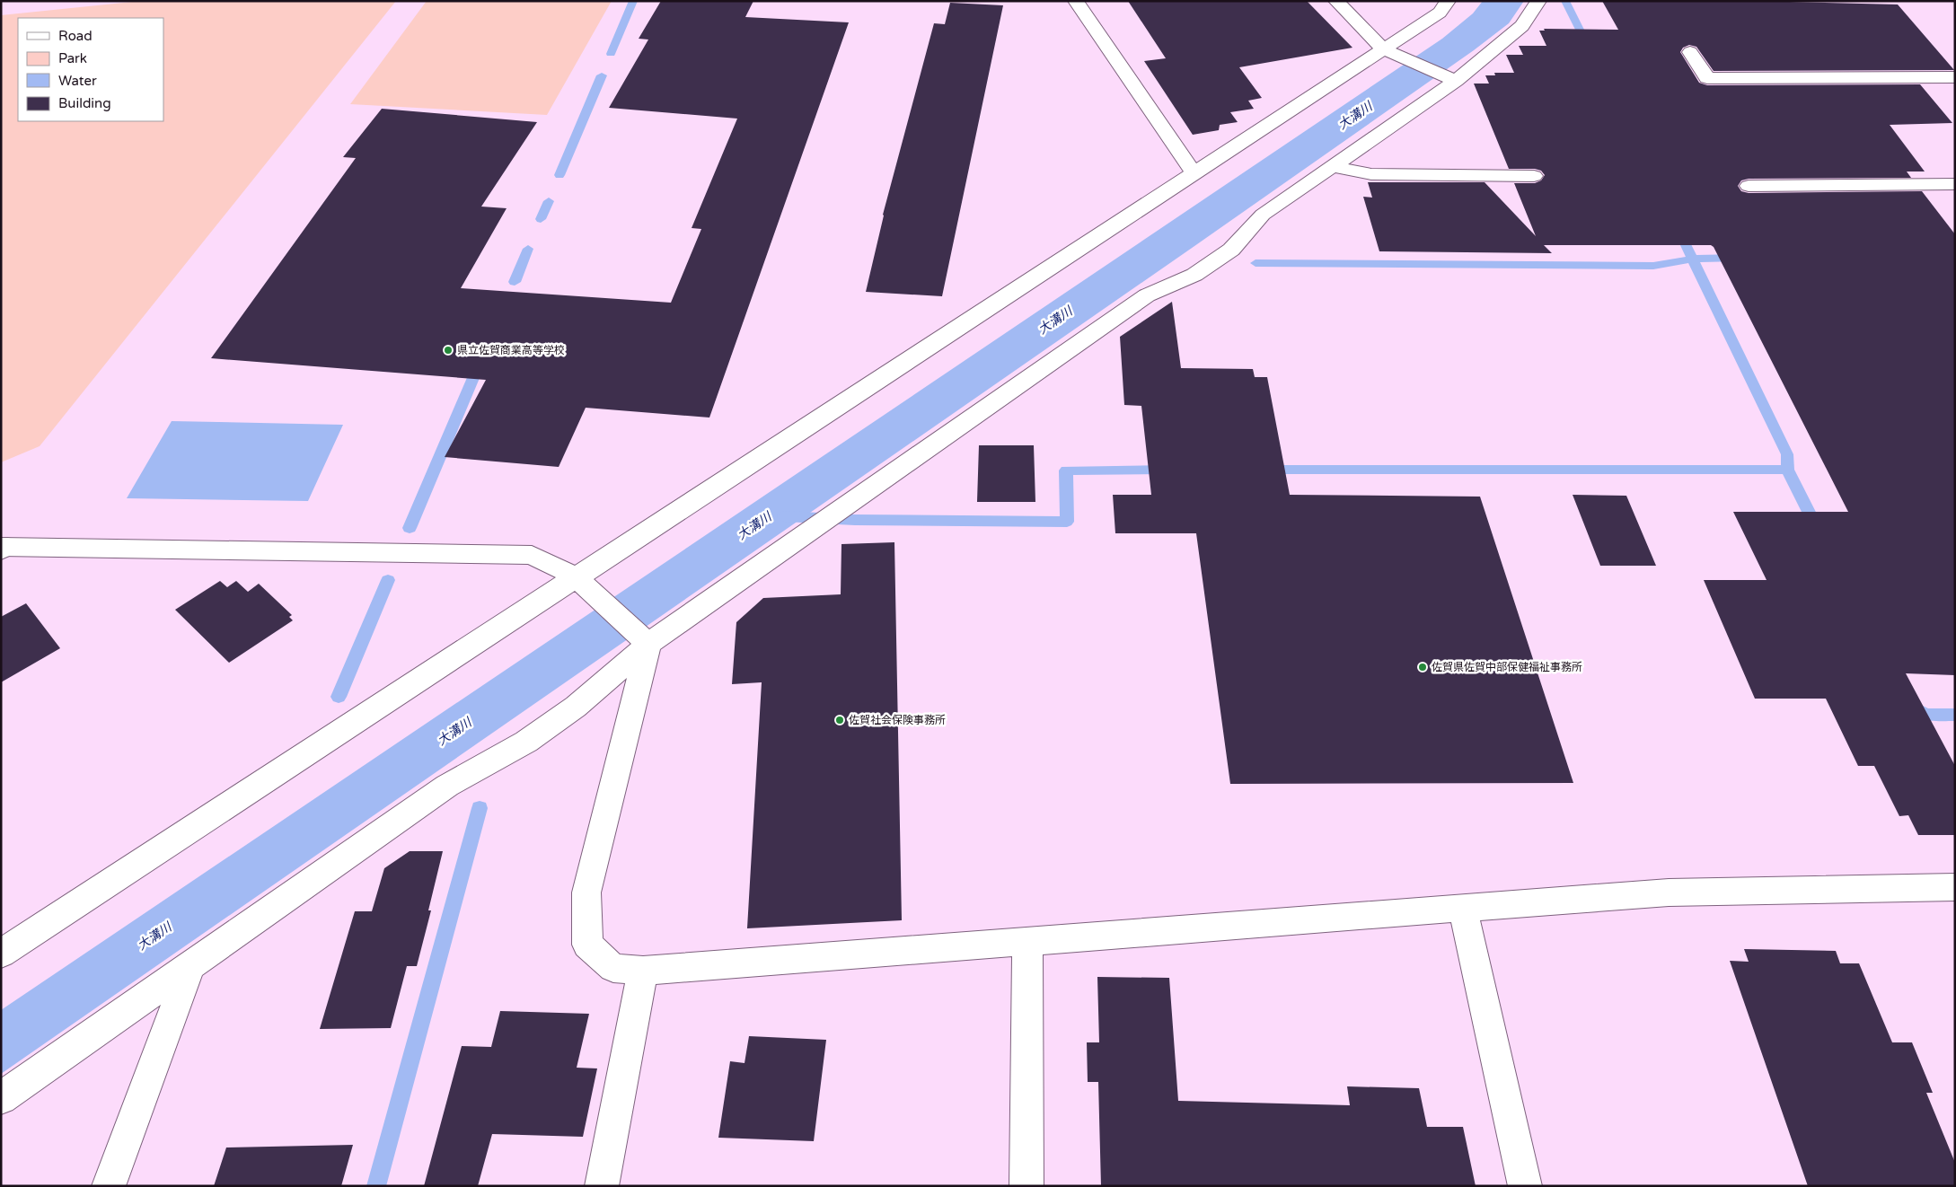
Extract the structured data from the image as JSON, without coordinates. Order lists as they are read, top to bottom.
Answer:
{
  "water": ["大溝川"],
  "places": ["県立佐賀商業高等学校", "佐賀県佐賀中部保健福祉事務所", "佐賀社会保険事務所"],
  "legend": [
    "Road",
    "Park",
    "Water",
    "Building"
  ]
}
